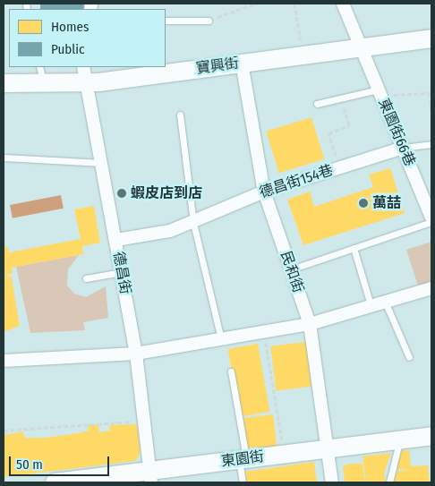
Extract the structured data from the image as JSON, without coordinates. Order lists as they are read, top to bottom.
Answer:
{
  "streets": {
    "street": [
      "寶興街",
      "東園街66巷",
      "德昌街154巷",
      "民和街",
      "德昌街",
      "東園街"
    ]
  },
  "crossings": [
    ["寶興街", "東園街66巷"],
    ["寶興街", "民和街"],
    ["寶興街", "德昌街"],
    ["東園街66巷", "德昌街154巷"],
    ["德昌街154巷", "民和街"],
    ["德昌街154巷", "德昌街"],
    ["民和街", "東園街"],
    ["德昌街", "東園街"]
  ],
  "places": ["蝦皮店到店", "萬喆"],
  "legend": ["Homes", "Public"],
  "scale_bar": "50 m"
}
